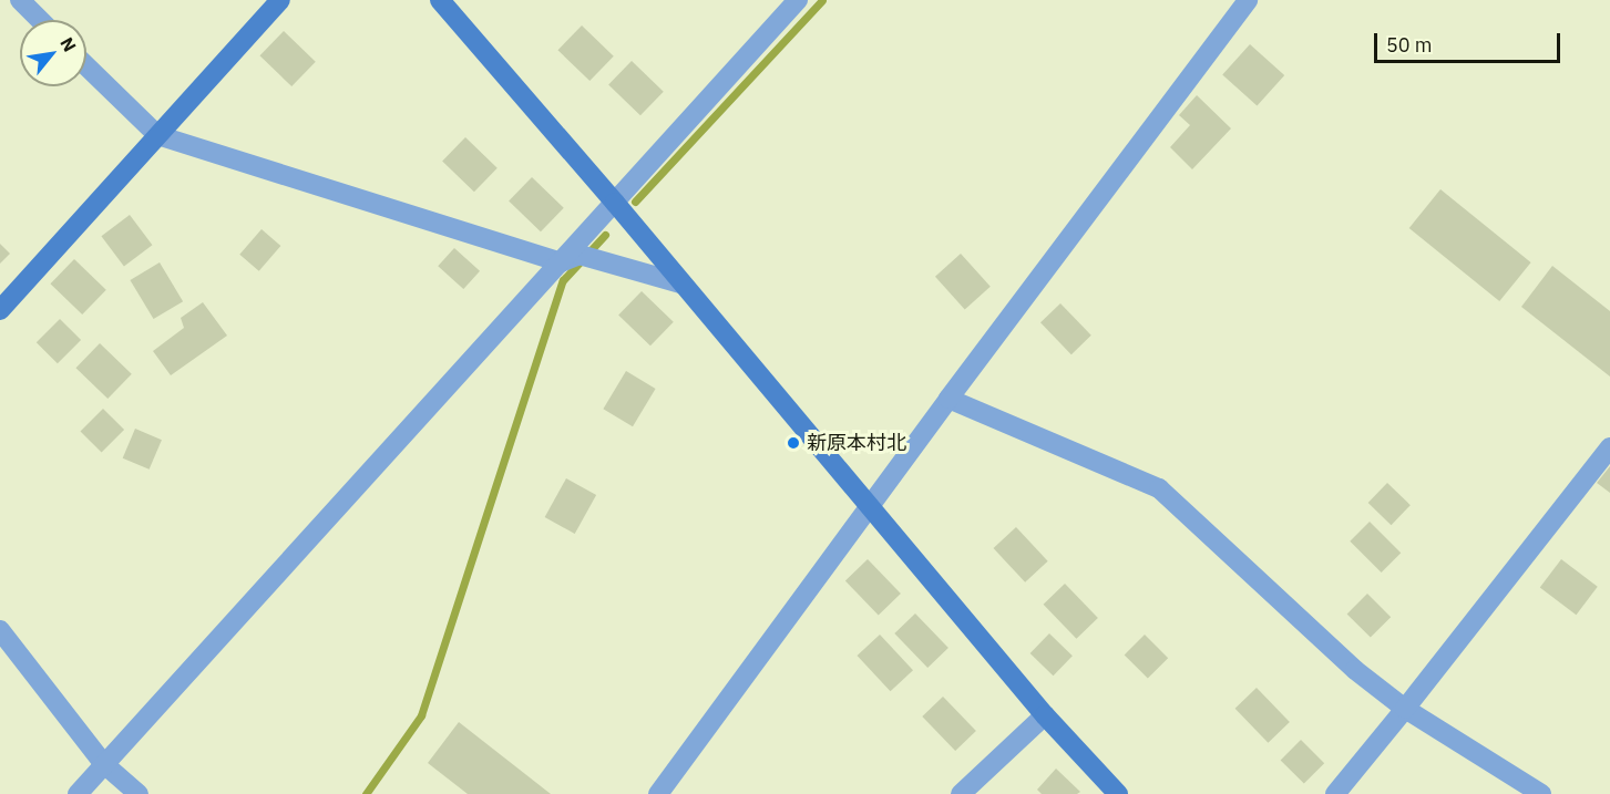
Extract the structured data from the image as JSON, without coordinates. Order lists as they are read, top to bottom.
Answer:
{
  "places": ["新原本村北"],
  "scale_bar": "50 m",
  "north": "top right"
}
